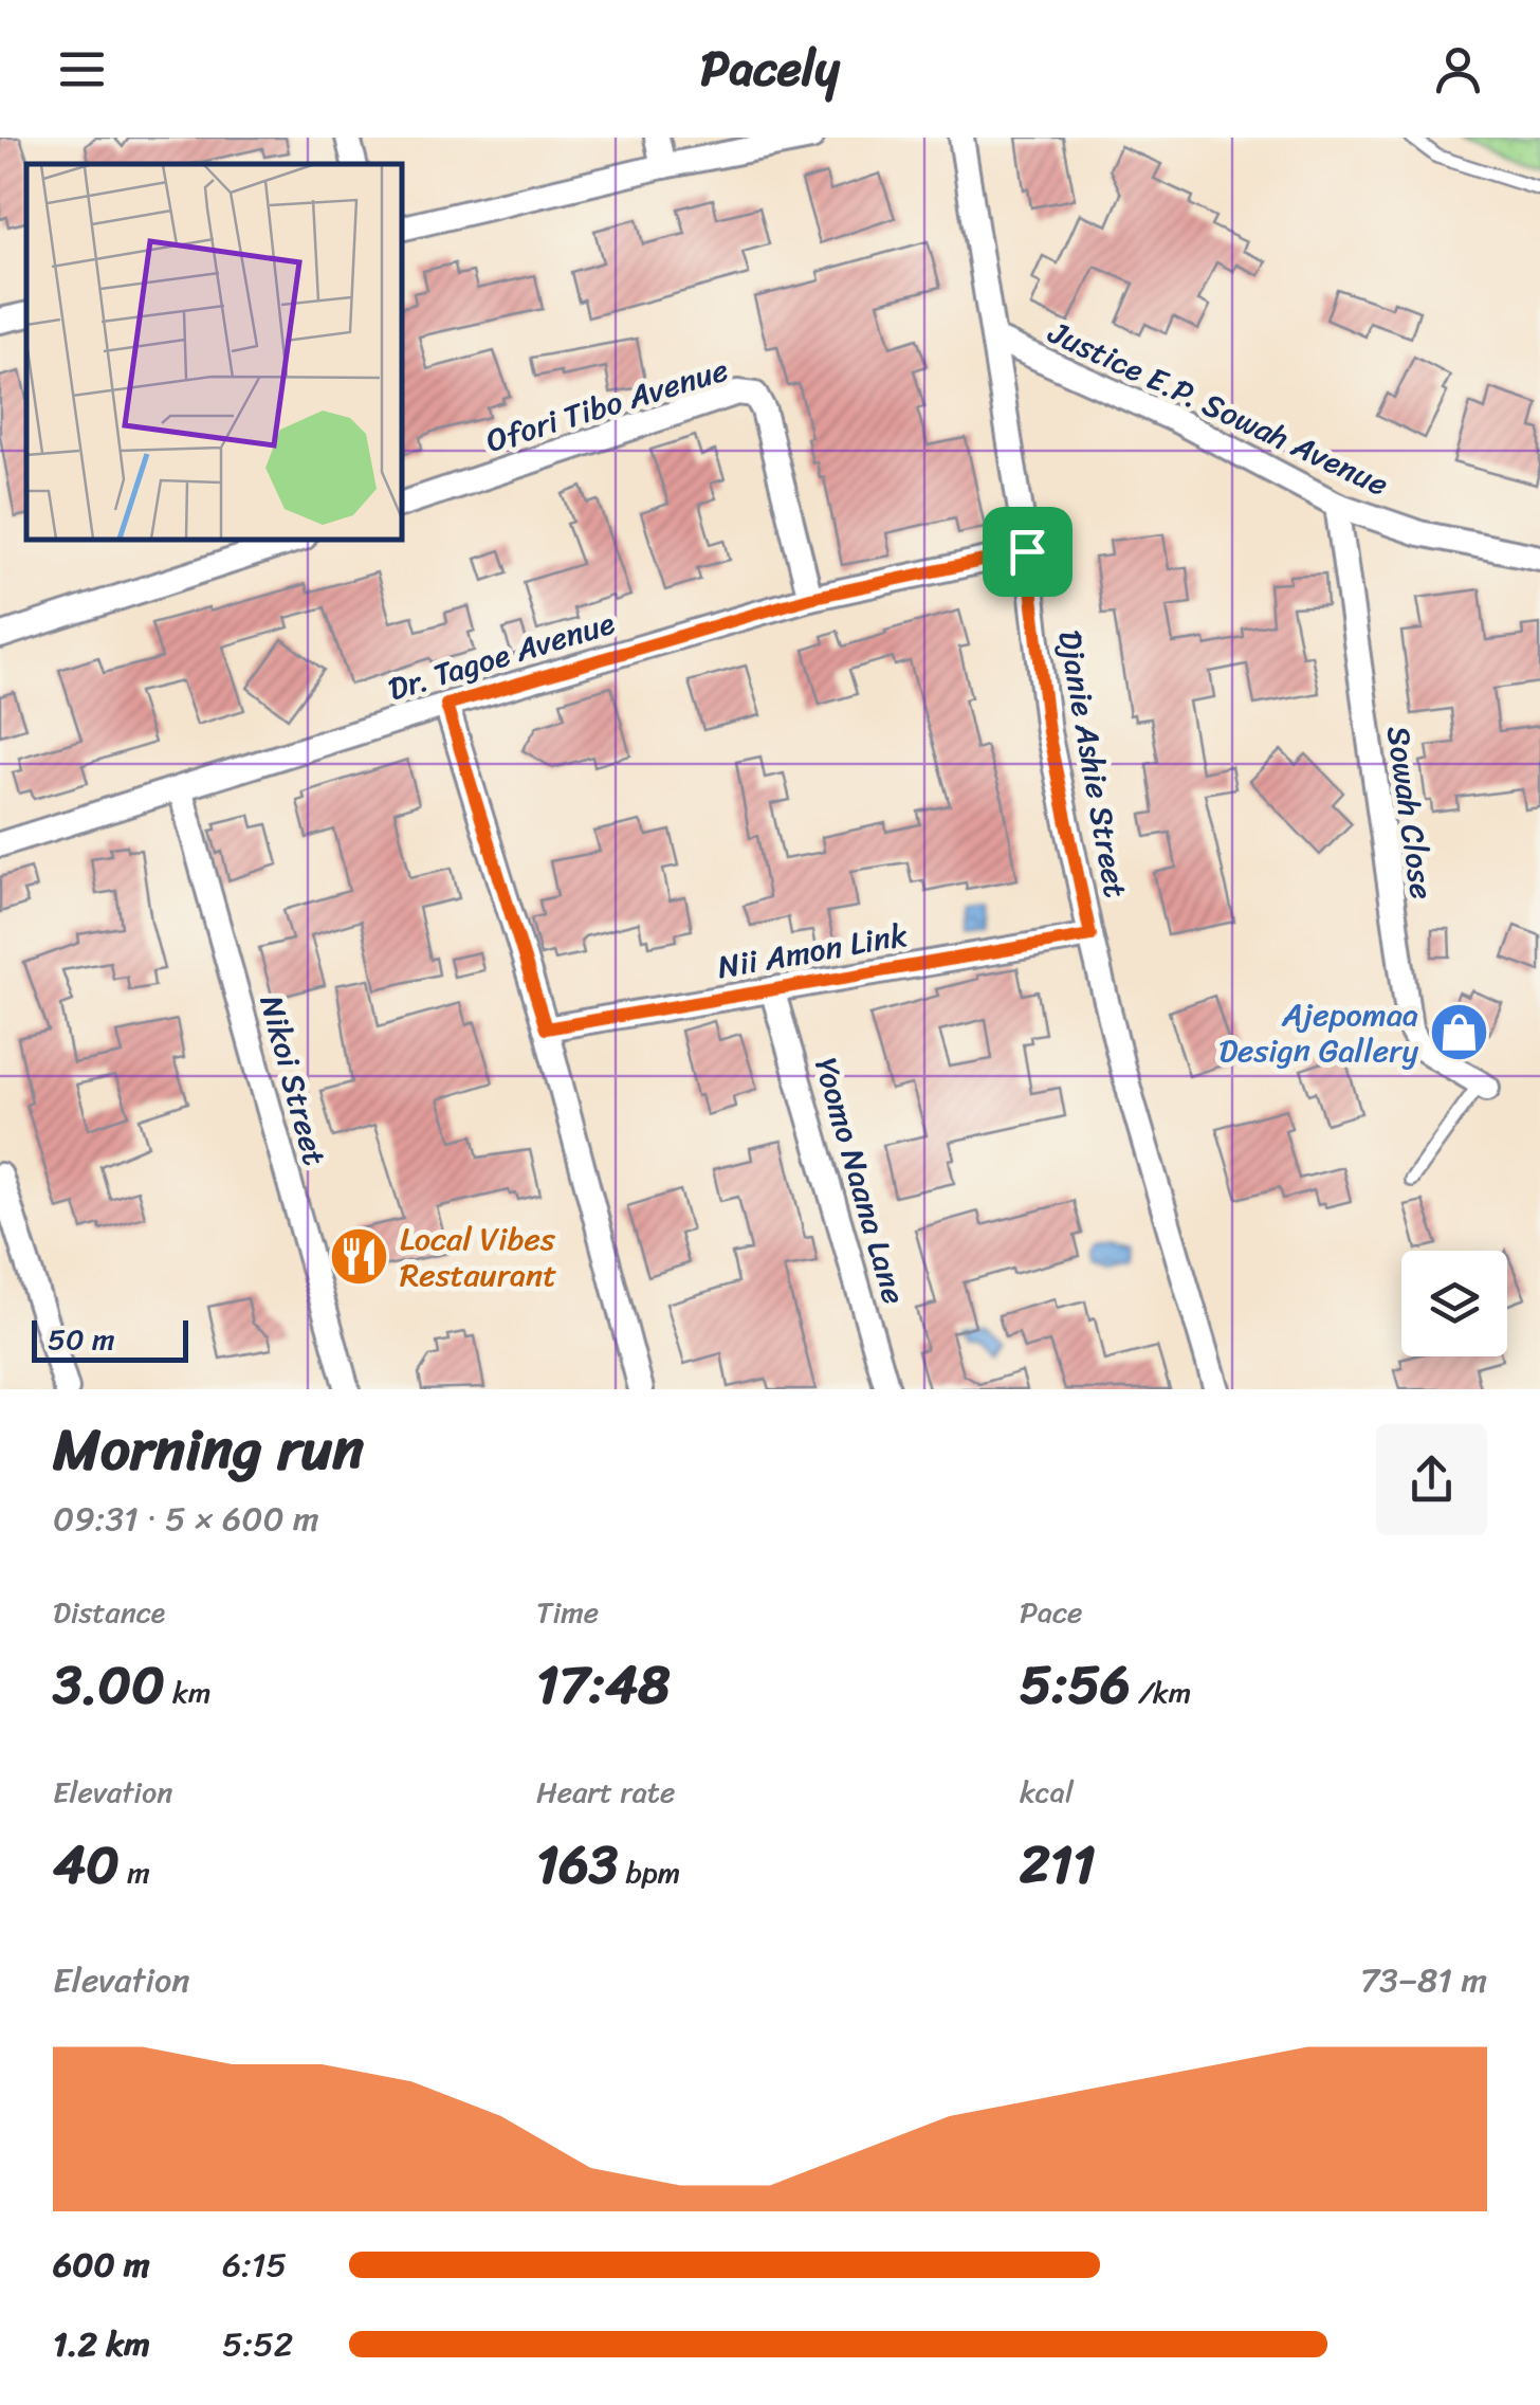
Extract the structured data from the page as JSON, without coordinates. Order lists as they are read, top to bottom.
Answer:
{
  "streets": {
    "street": [
      "Ofori Tibo Avenue",
      "Justice E.P. Sowah Avenue",
      "Dr. Tagoe Avenue",
      "Djanie Ashie Street",
      "Sowah Close",
      "Nii Amon Link",
      "Nikoi Street",
      "Yoomo Naana Lane"
    ]
  },
  "crossings": [
    ["Ofori Tibo Avenue", "Dr. Tagoe Avenue"],
    ["Justice E.P. Sowah Avenue", "Djanie Ashie Street"],
    ["Justice E.P. Sowah Avenue", "Sowah Close"],
    ["Dr. Tagoe Avenue", "Djanie Ashie Street"],
    ["Dr. Tagoe Avenue", "Nikoi Street"],
    ["Djanie Ashie Street", "Nii Amon Link"],
    ["Nii Amon Link", "Yoomo Naana Lane"]
  ],
  "places": {
    "shop": ["Ajepomaa Design Gallery"],
    "restaurant": ["Local Vibes Restaurant"]
  },
  "scale_bar": "50 m",
  "page": {
    "header": "Pacely",
    "scale": "50 m",
    "heading": ["Morning run", "09:31 · 5 × 600 m"],
    "stats": [
      ["Distance", "3.00 km"],
      ["Time", "17:48"],
      ["Pace", "5:56 /km"],
      ["Elevation", "40 m"],
      ["Heart rate", "163 bpm"],
      ["kcal", "211"]
    ],
    "chart": ["Elevation", "73–81 m"],
    "list": [
      {
        "name": "600 m",
        "note": "6:15"
      },
      {
        "name": "1.2 km",
        "note": "5:52"
      }
    ]
  }
}
